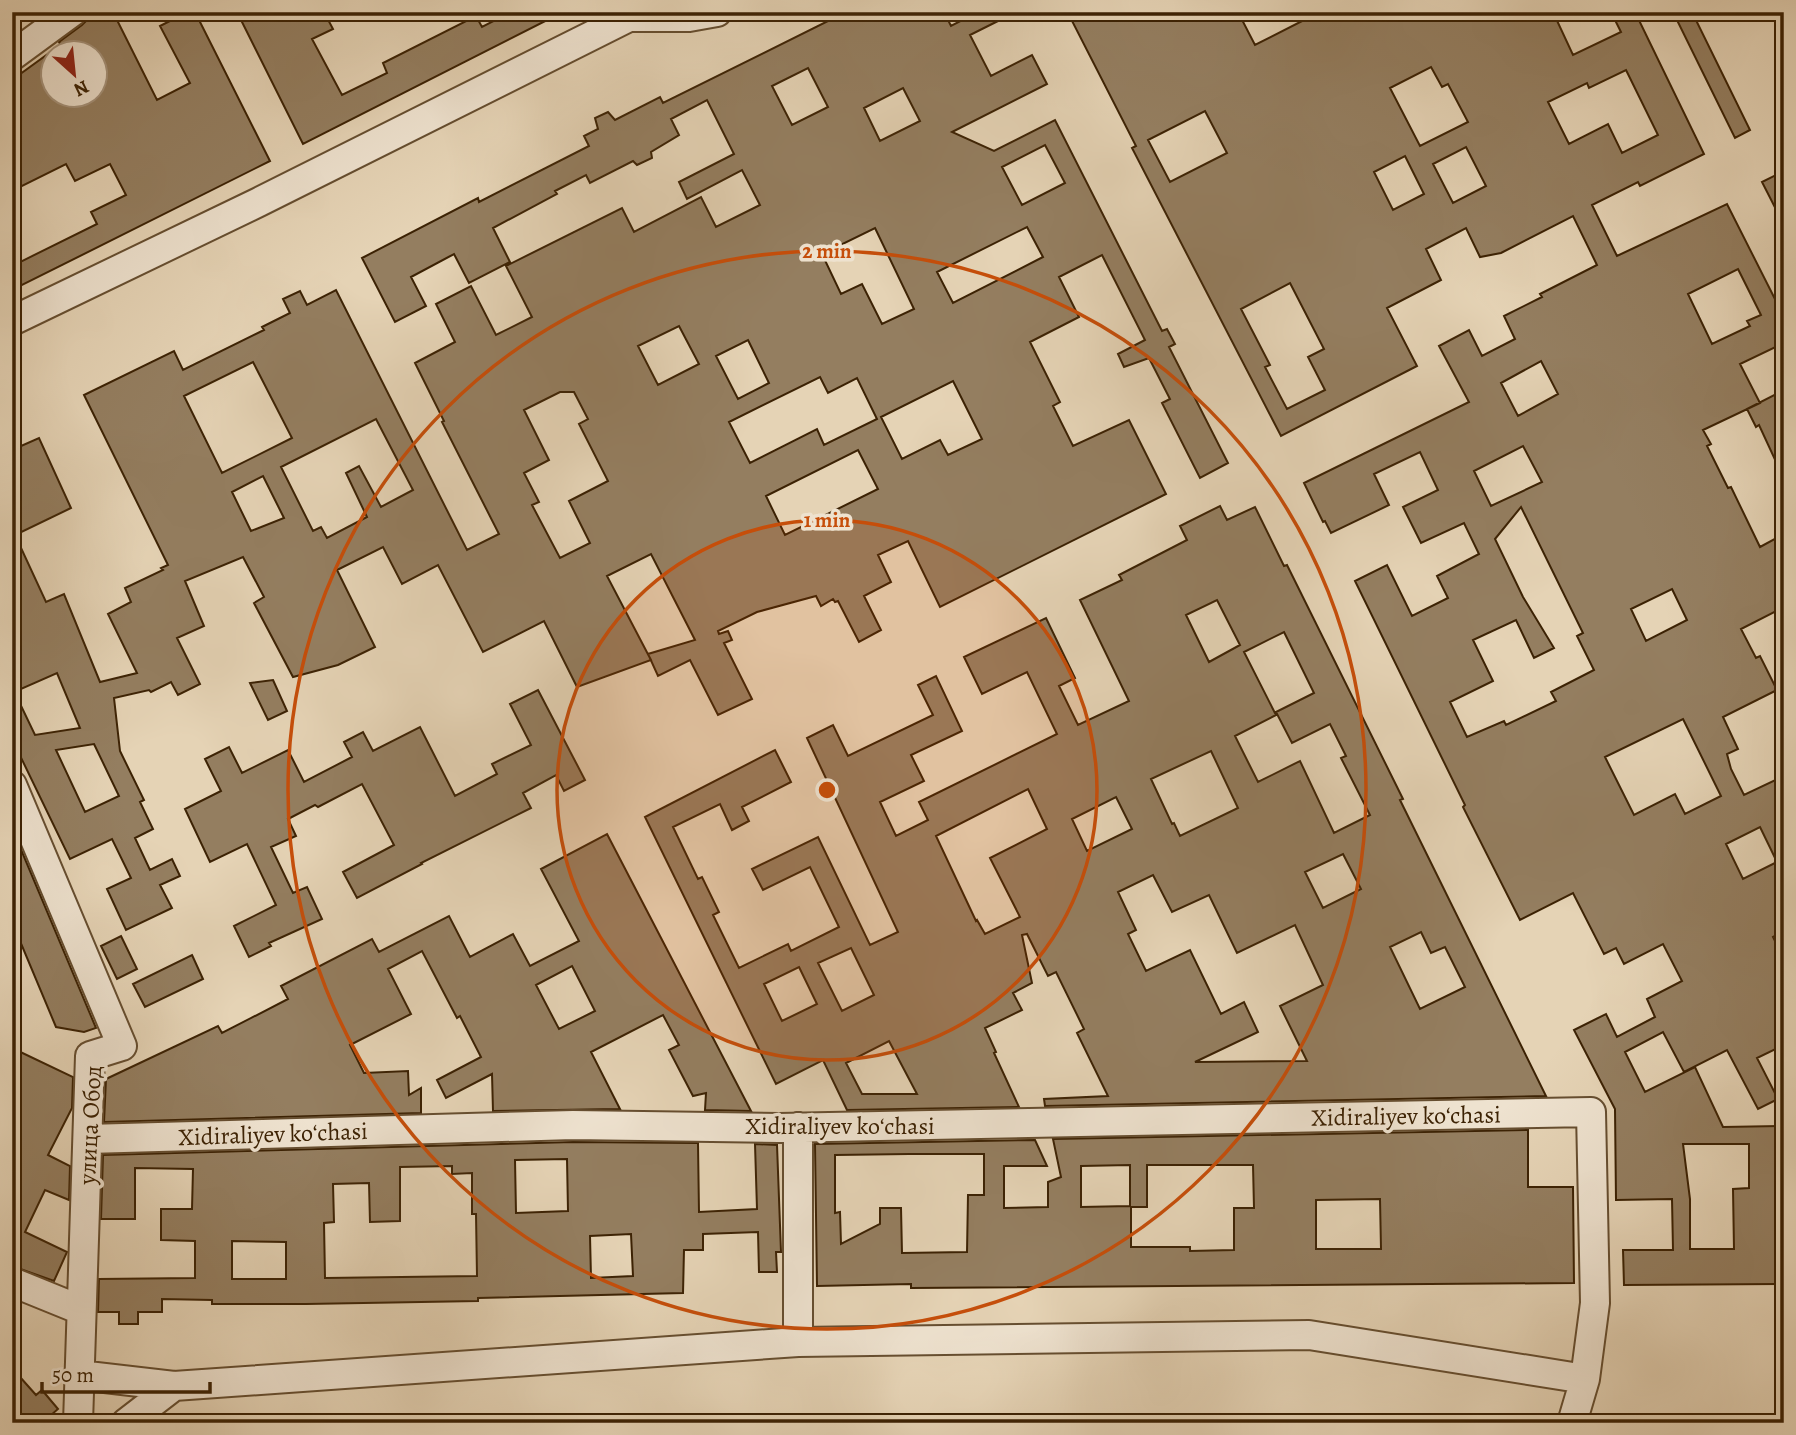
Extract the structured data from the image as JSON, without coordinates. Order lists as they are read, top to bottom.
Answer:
{
  "streets": {
    "street": ["Xidiraliyev koʻchasi", "улица Обод"]
  },
  "crossings": [
    ["Xidiraliyev koʻchasi", "улица Обод"]
  ],
  "scale_bar": "50 m",
  "north": "bottom right",
  "rings": ["2 min", "1 min"]
}
